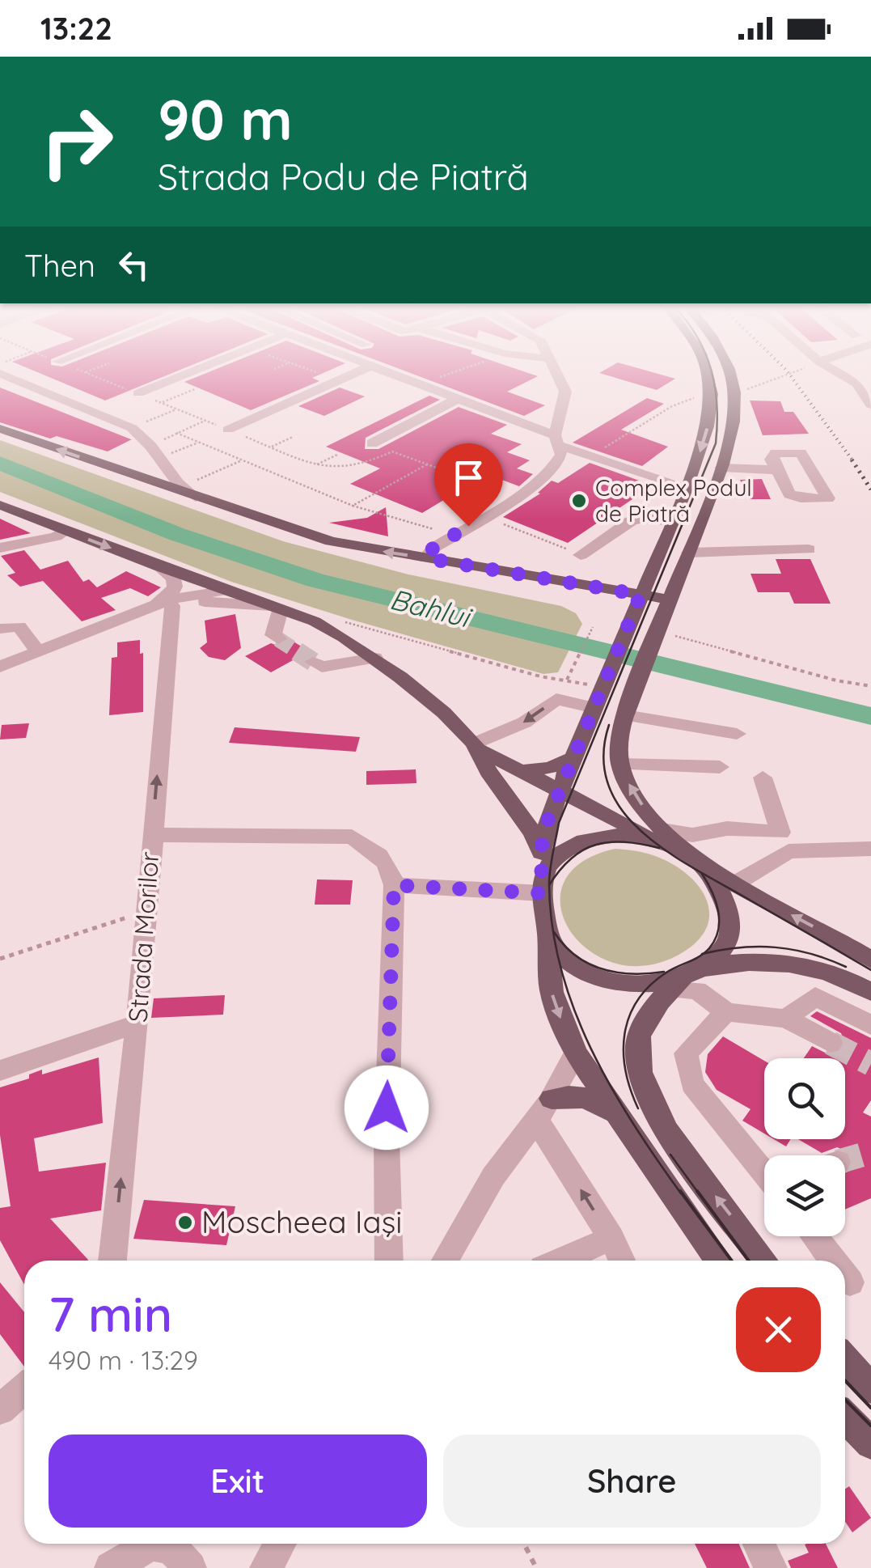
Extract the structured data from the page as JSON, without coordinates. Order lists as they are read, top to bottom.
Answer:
{
  "streets": {
    "street": ["Strada Morilor"]
  },
  "one_way": ["Strada Morilor"],
  "water": ["Bahlui"],
  "places": ["Complex Podul de Piatră", "Moscheea Iaşi"],
  "page": {
    "status": "13:22",
    "turn": ["90 m", "Strada Podu de Piatră"],
    "then": "Then",
    "heading": ["7 min", "490 m · 13:29"],
    "buttons": ["Exit", "Share"]
  }
}
